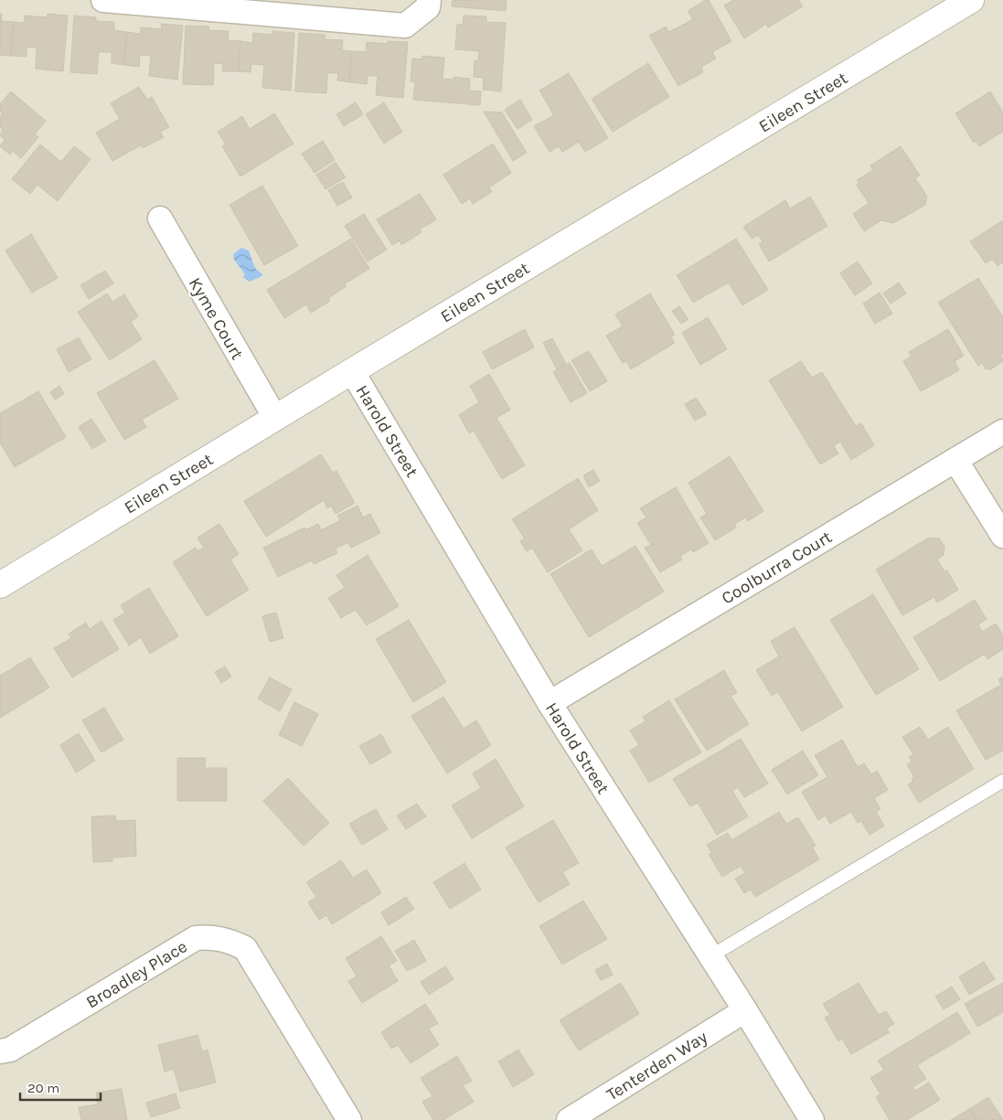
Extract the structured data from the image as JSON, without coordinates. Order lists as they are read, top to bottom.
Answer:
{
  "streets": {
    "street": [
      "Eileen Street",
      "Kyme Court",
      "Harold Street",
      "Coolburra Court",
      "Broadley Place",
      "Tenterden Way"
    ]
  },
  "crossings": [
    ["Eileen Street", "Kyme Court"],
    ["Eileen Street", "Harold Street"],
    ["Harold Street", "Coolburra Court"],
    ["Harold Street", "Tenterden Way"]
  ],
  "scale_bar": "20 m"
}
